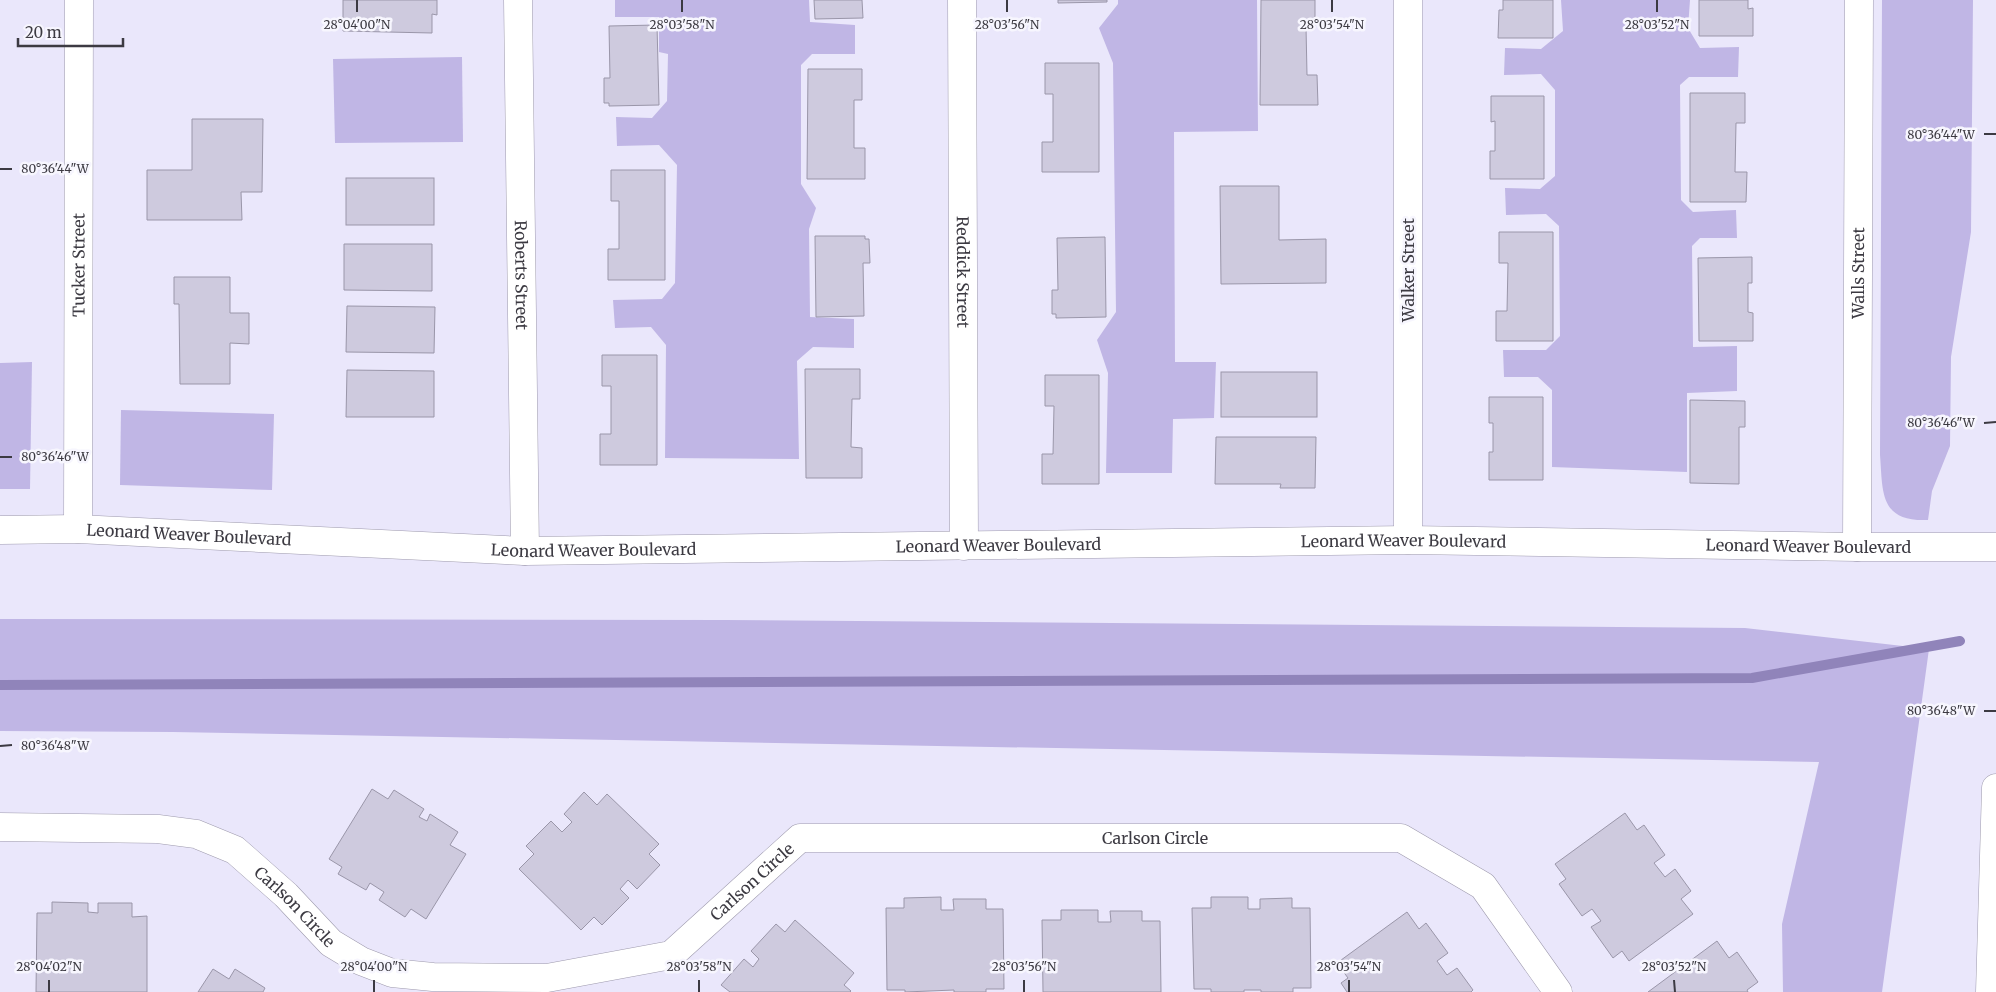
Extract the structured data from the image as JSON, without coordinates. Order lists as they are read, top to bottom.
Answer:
{
  "streets": {
    "street": [
      "Tucker Street",
      "Walker Street",
      "Reddick Street",
      "Walls Street",
      "Roberts Street",
      "Leonard Weaver Boulevard",
      "Carlson Circle"
    ]
  },
  "crossings": [
    ["Tucker Street", "Leonard Weaver Boulevard"],
    ["Walker Street", "Leonard Weaver Boulevard"],
    ["Reddick Street", "Leonard Weaver Boulevard"],
    ["Walls Street", "Leonard Weaver Boulevard"],
    ["Roberts Street", "Leonard Weaver Boulevard"]
  ],
  "scale_bar": "20 m",
  "coordinates": [
    "28°04'00\"N",
    "28°03'58\"N",
    "28°03'56\"N",
    "28°03'54\"N",
    "28°03'52\"N",
    "80°36'44\"W",
    "80°36'46\"W",
    "80°36'48\"W",
    "28°04'02\"N"
  ]
}
